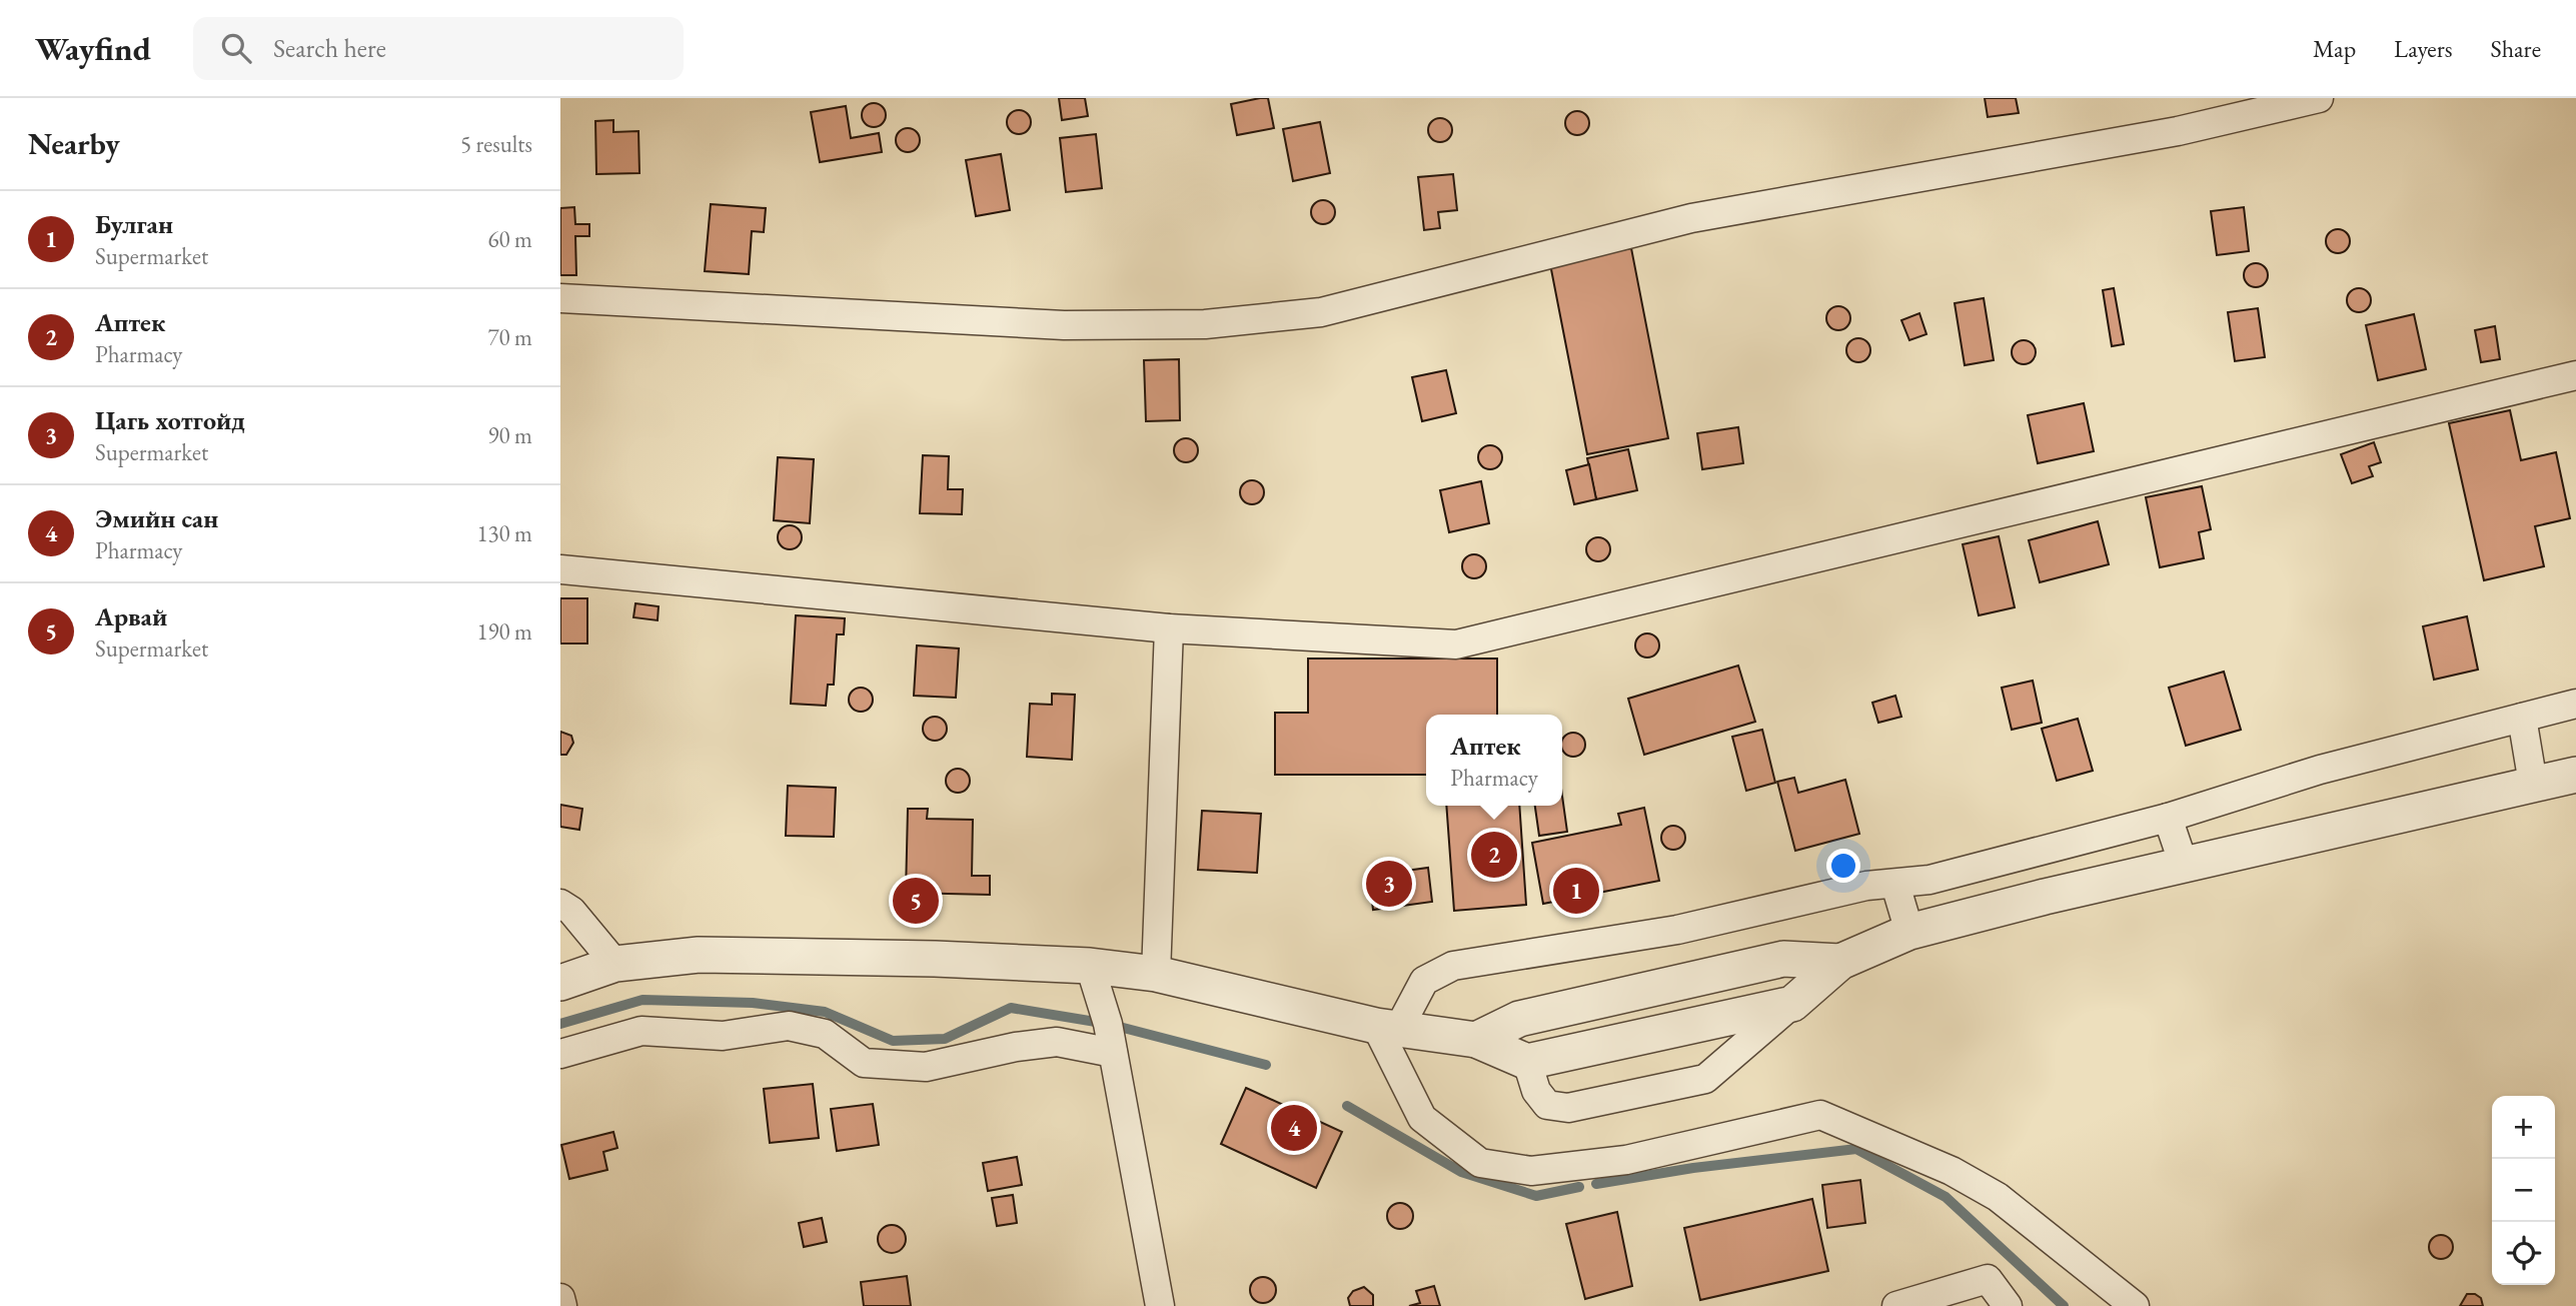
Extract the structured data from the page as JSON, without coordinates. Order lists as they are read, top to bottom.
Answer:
{
  "page": {
    "header": "Wayfind",
    "search": "Search here",
    "nav": ["Map", "Layers", "Share"],
    "heading": ["Nearby", "5 results"],
    "list": [
      {
        "mark": "1",
        "name": "Булган",
        "note": "Supermarket",
        "value": "60 m"
      },
      {
        "mark": "2",
        "name": "Аптек",
        "note": "Pharmacy",
        "value": "70 m"
      },
      {
        "mark": "3",
        "name": "Цагь хотгойд",
        "note": "Supermarket",
        "value": "90 m"
      },
      {
        "mark": "4",
        "name": "Эмийн сан",
        "note": "Pharmacy",
        "value": "130 m"
      },
      {
        "mark": "5",
        "name": "Арвай",
        "note": "Supermarket",
        "value": "190 m"
      }
    ],
    "popup": ["Аптек", "Pharmacy"],
    "pins": [
      "2",
      "3",
      "1",
      "5",
      "4"
    ],
    "map_buttons": ["+", "−"]
  }
}
